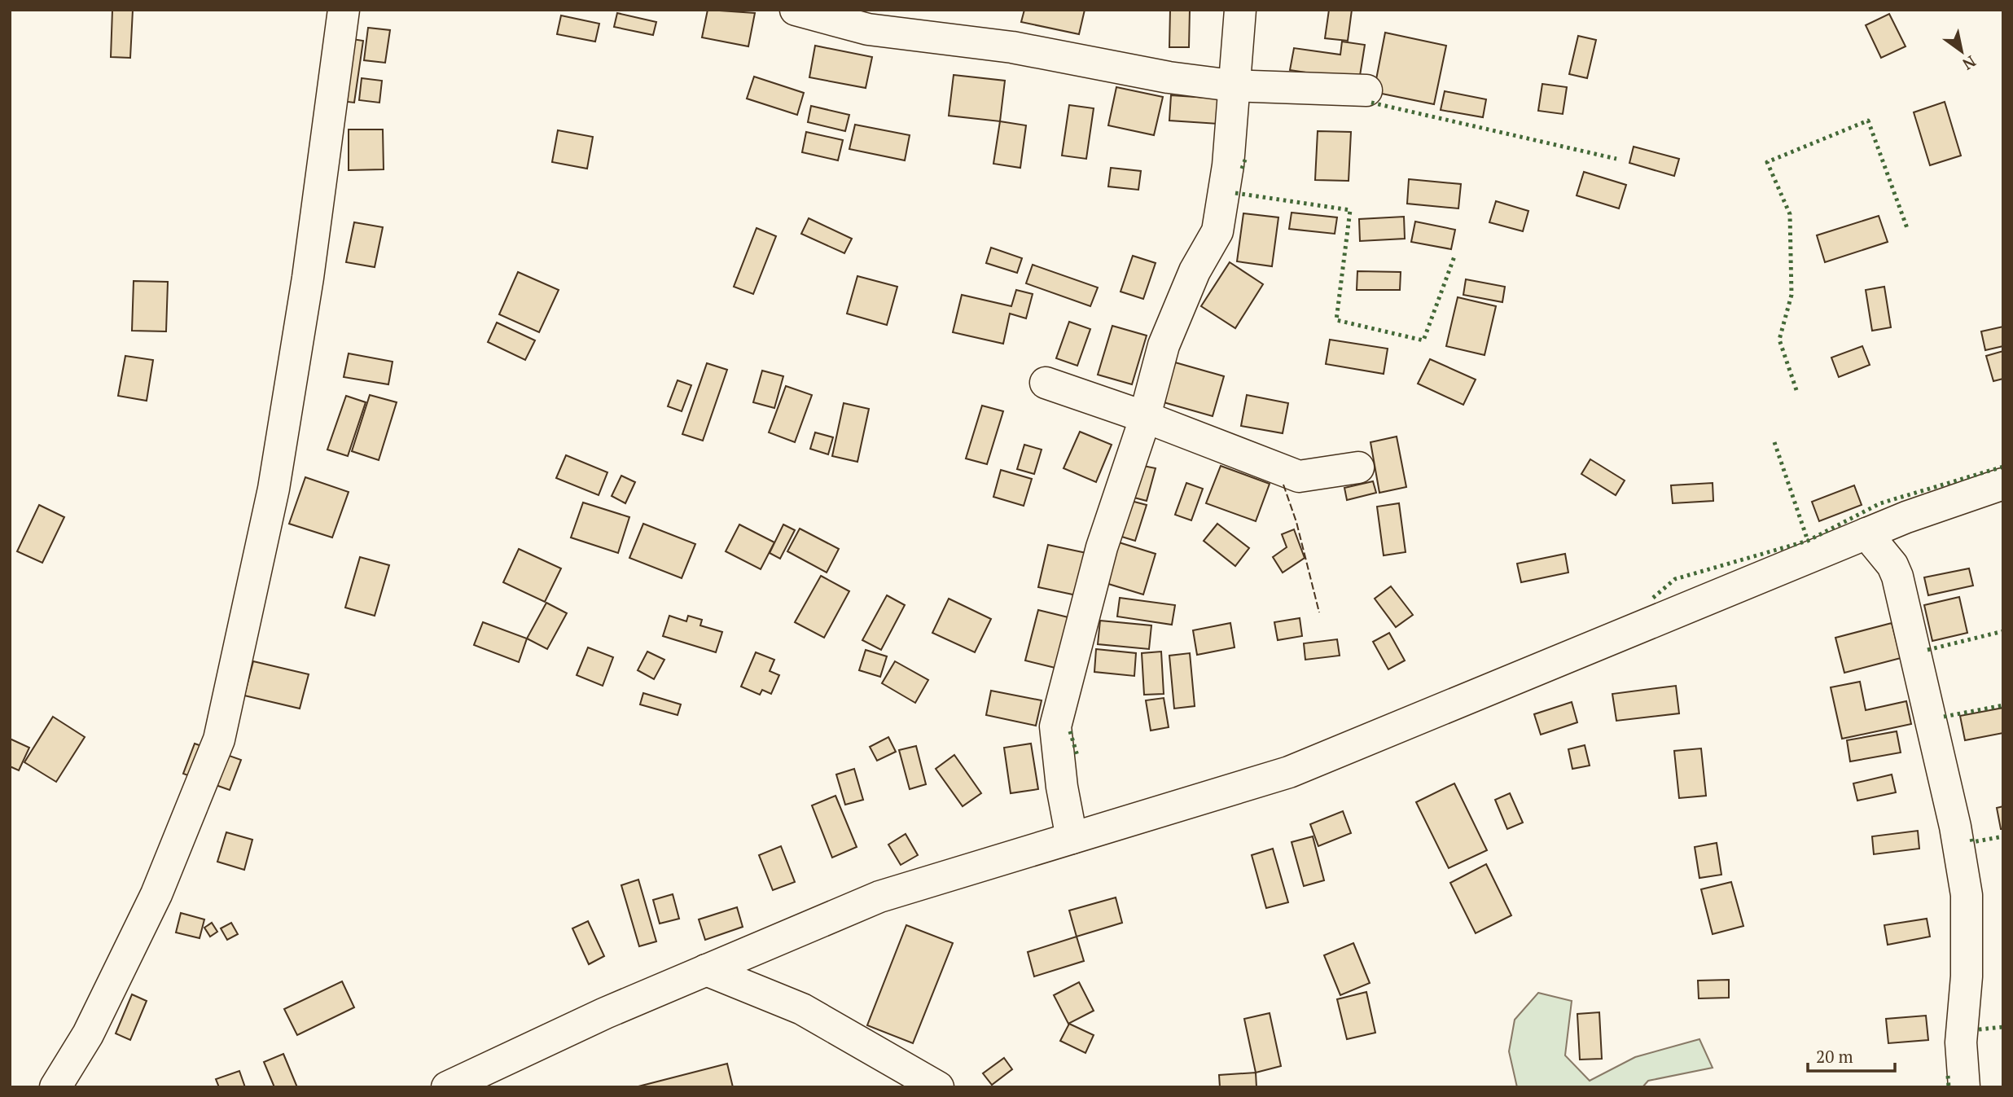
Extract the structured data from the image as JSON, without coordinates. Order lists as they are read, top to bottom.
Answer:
{
  "scale_bar": "20 m",
  "north": "bottom right"
}
